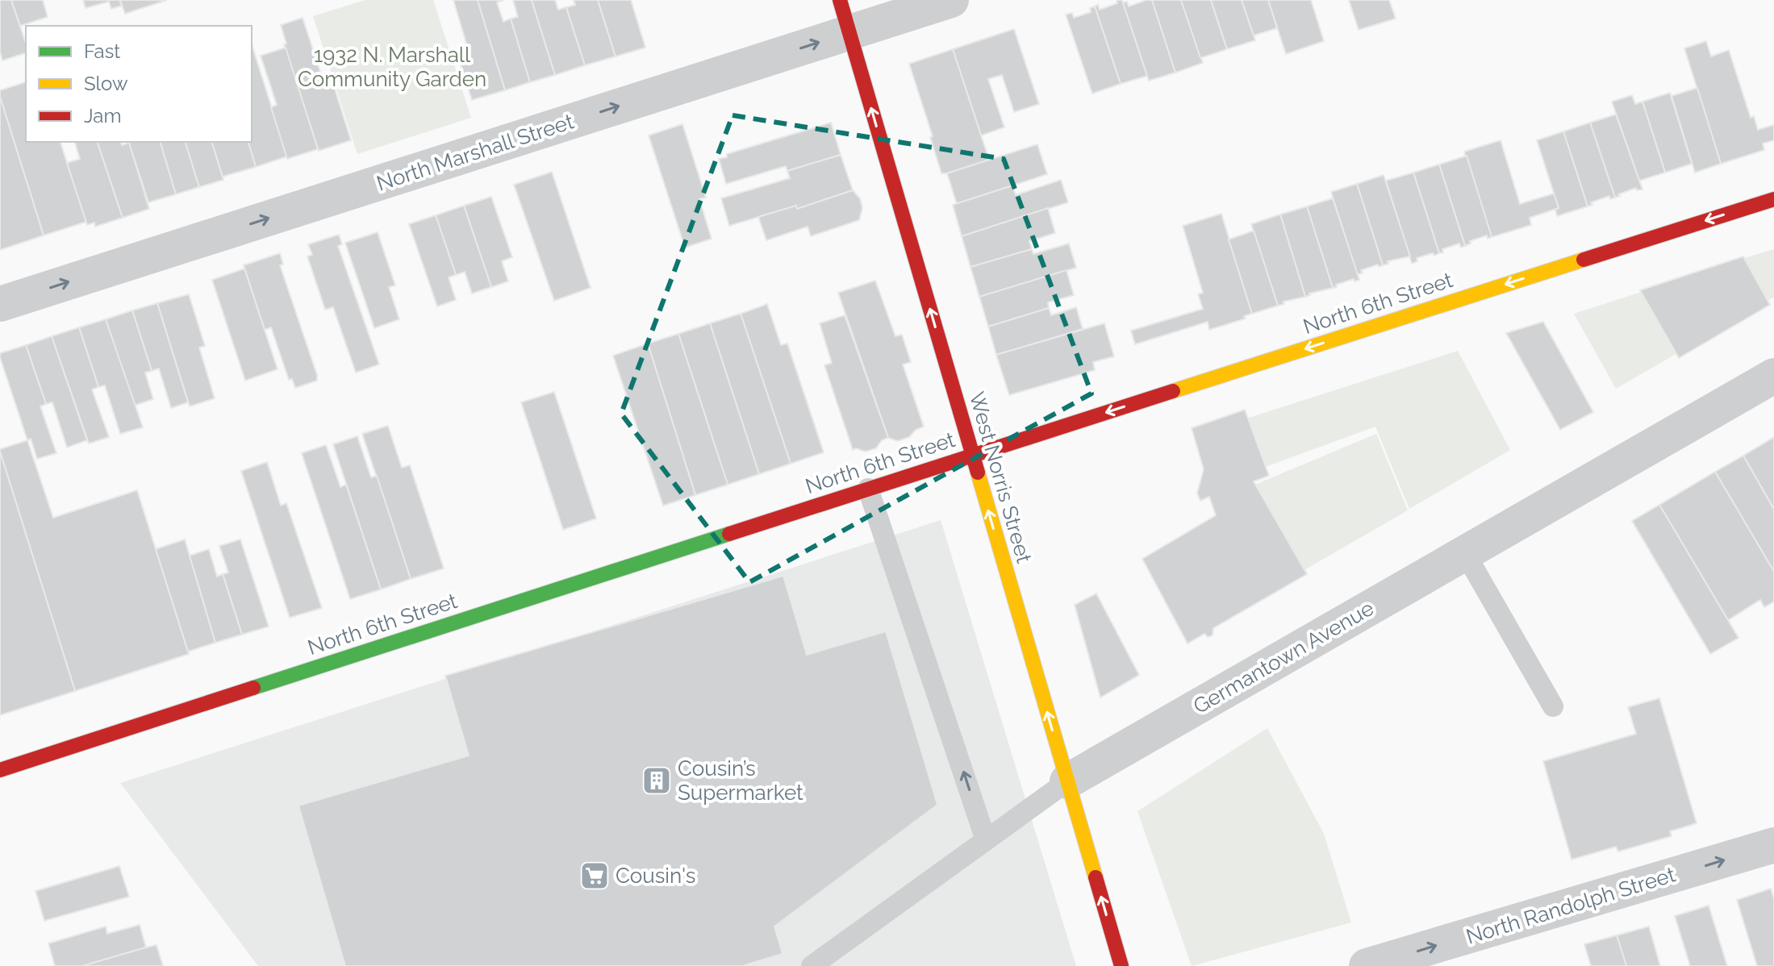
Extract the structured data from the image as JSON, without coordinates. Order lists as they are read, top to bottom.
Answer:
{
  "streets": {
    "main road": ["North 6th Street", "West Norris Street"],
    "street": ["North Marshall Street", "Germantown Avenue", "North Randolph Street"]
  },
  "crossings": [
    ["North Marshall Street", "West Norris Street"],
    ["North 6th Street", "West Norris Street"],
    ["West Norris Street", "Germantown Avenue"]
  ],
  "one_way": [
    "North Marshall Street",
    "North 6th Street",
    "West Norris Street",
    "North Randolph Street"
  ],
  "parks": ["1932 N. Marshall Community Garden"],
  "places": {
    "building": ["Cousin’s Supermarket"],
    "supermarket": ["Cousin's"]
  },
  "legend": ["Fast", "Slow", "Jam"]
}
